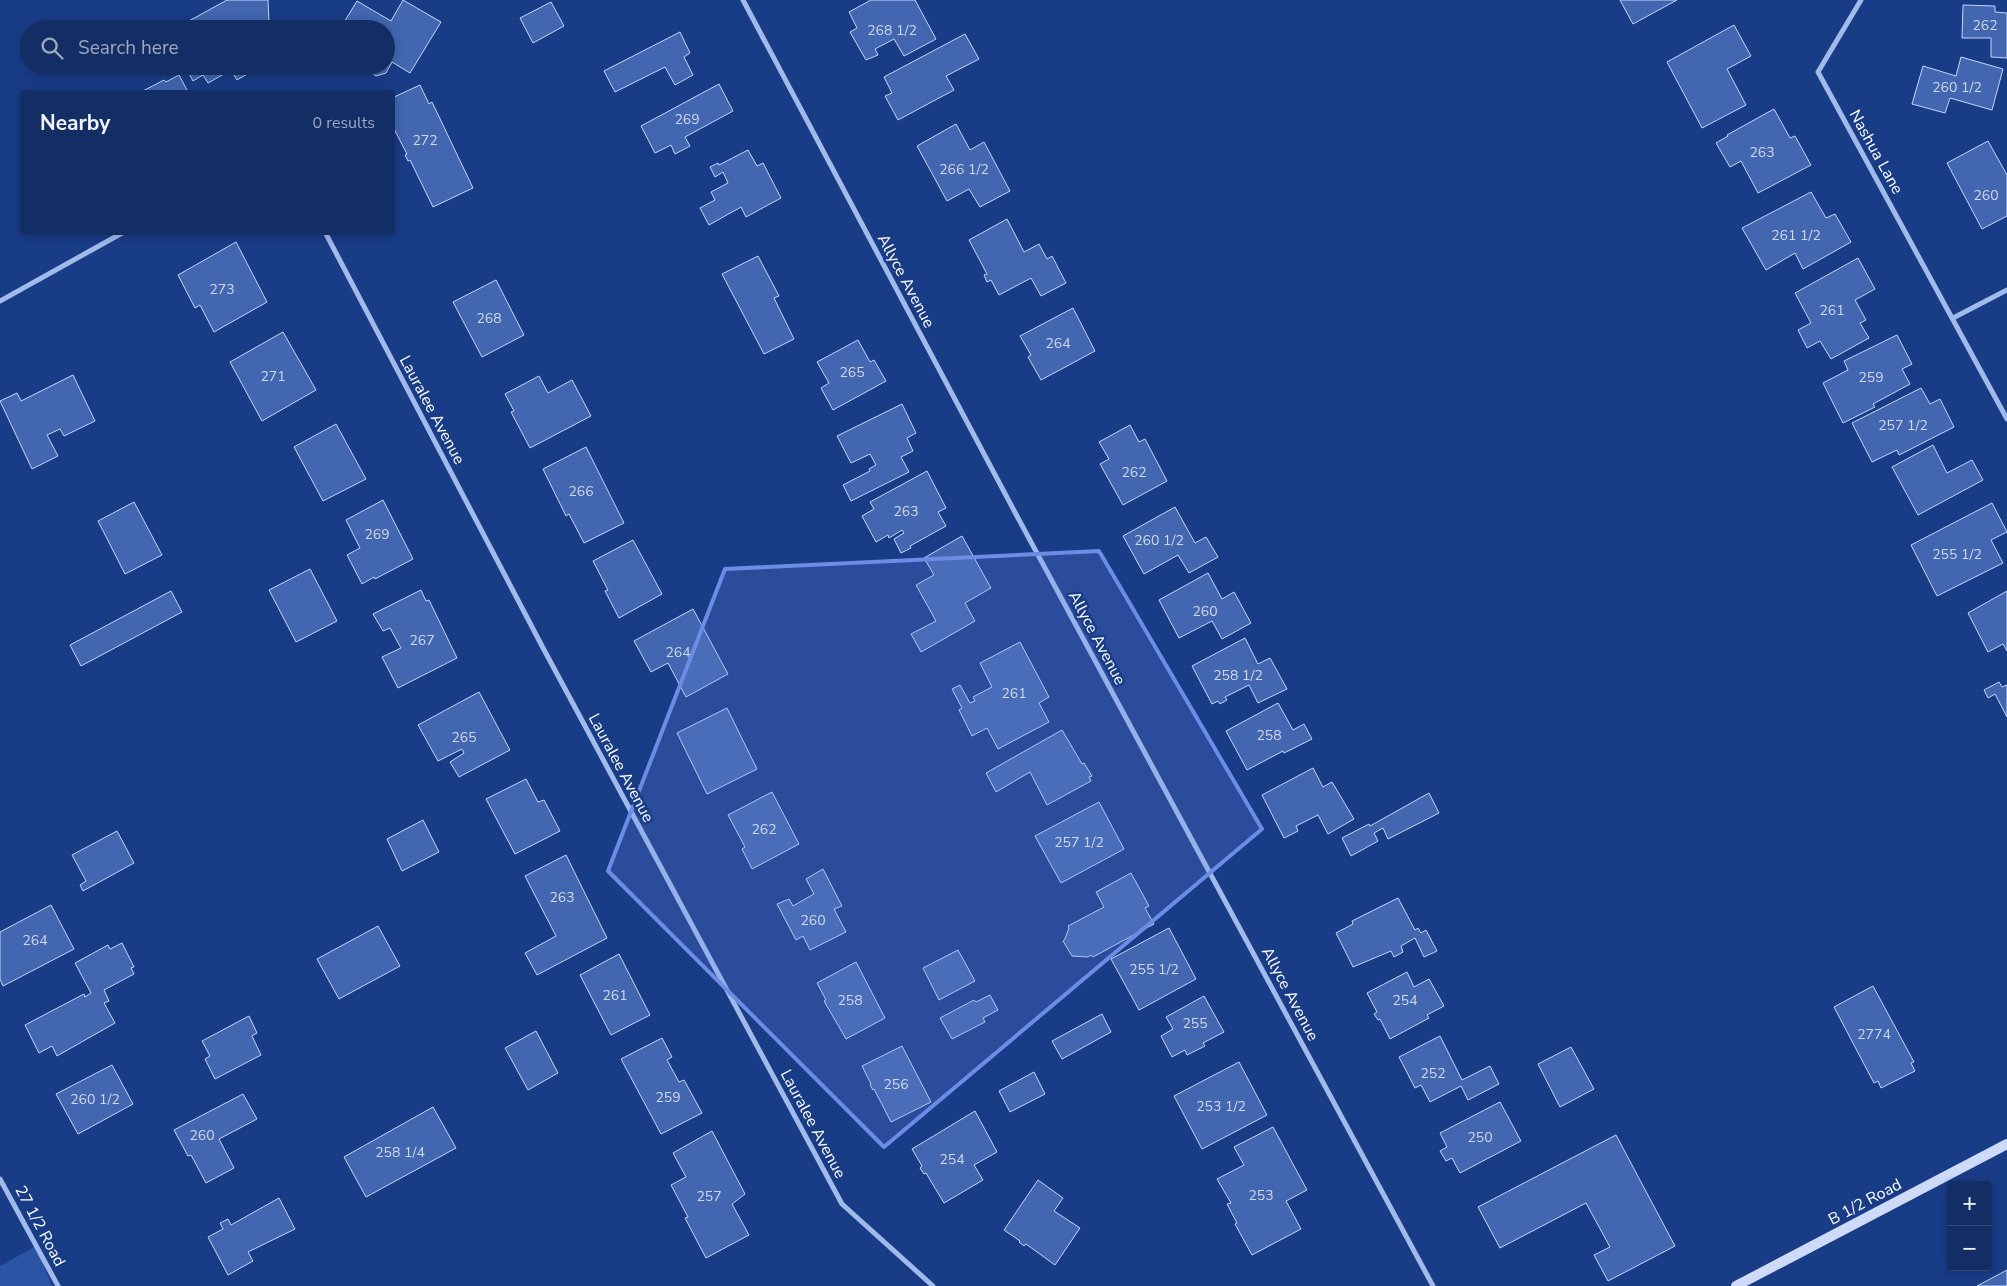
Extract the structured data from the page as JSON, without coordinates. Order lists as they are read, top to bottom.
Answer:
{
  "streets": {
    "main road": ["B 1/2 Road"],
    "street": [
      "Nashua Lane",
      "Allyce Avenue",
      "Lauralee Avenue",
      "27 1/2 Road"
    ]
  },
  "house_numbers": [
    "262",
    "268 1/2",
    "260 1/2",
    "269",
    "272",
    "263",
    "266 1/2",
    "260",
    "261 1/2",
    "273",
    "261",
    "268",
    "264",
    "265",
    "271",
    "259",
    "257 1/2",
    "262",
    "266",
    "263",
    "269",
    "260 1/2",
    "255 1/2",
    "260",
    "267",
    "264",
    "258 1/2",
    "261",
    "258",
    "265",
    "262",
    "257 1/2",
    "263",
    "260",
    "264",
    "255 1/2",
    "261",
    "258",
    "254",
    "255",
    "2774",
    "252",
    "256",
    "259",
    "260 1/2",
    "253 1/2",
    "260",
    "250",
    "258 1/4",
    "254",
    "253",
    "257"
  ],
  "page": {
    "search": "Search here",
    "heading": ["Nearby", "0 results"],
    "map_buttons": ["+", "−"]
  }
}
